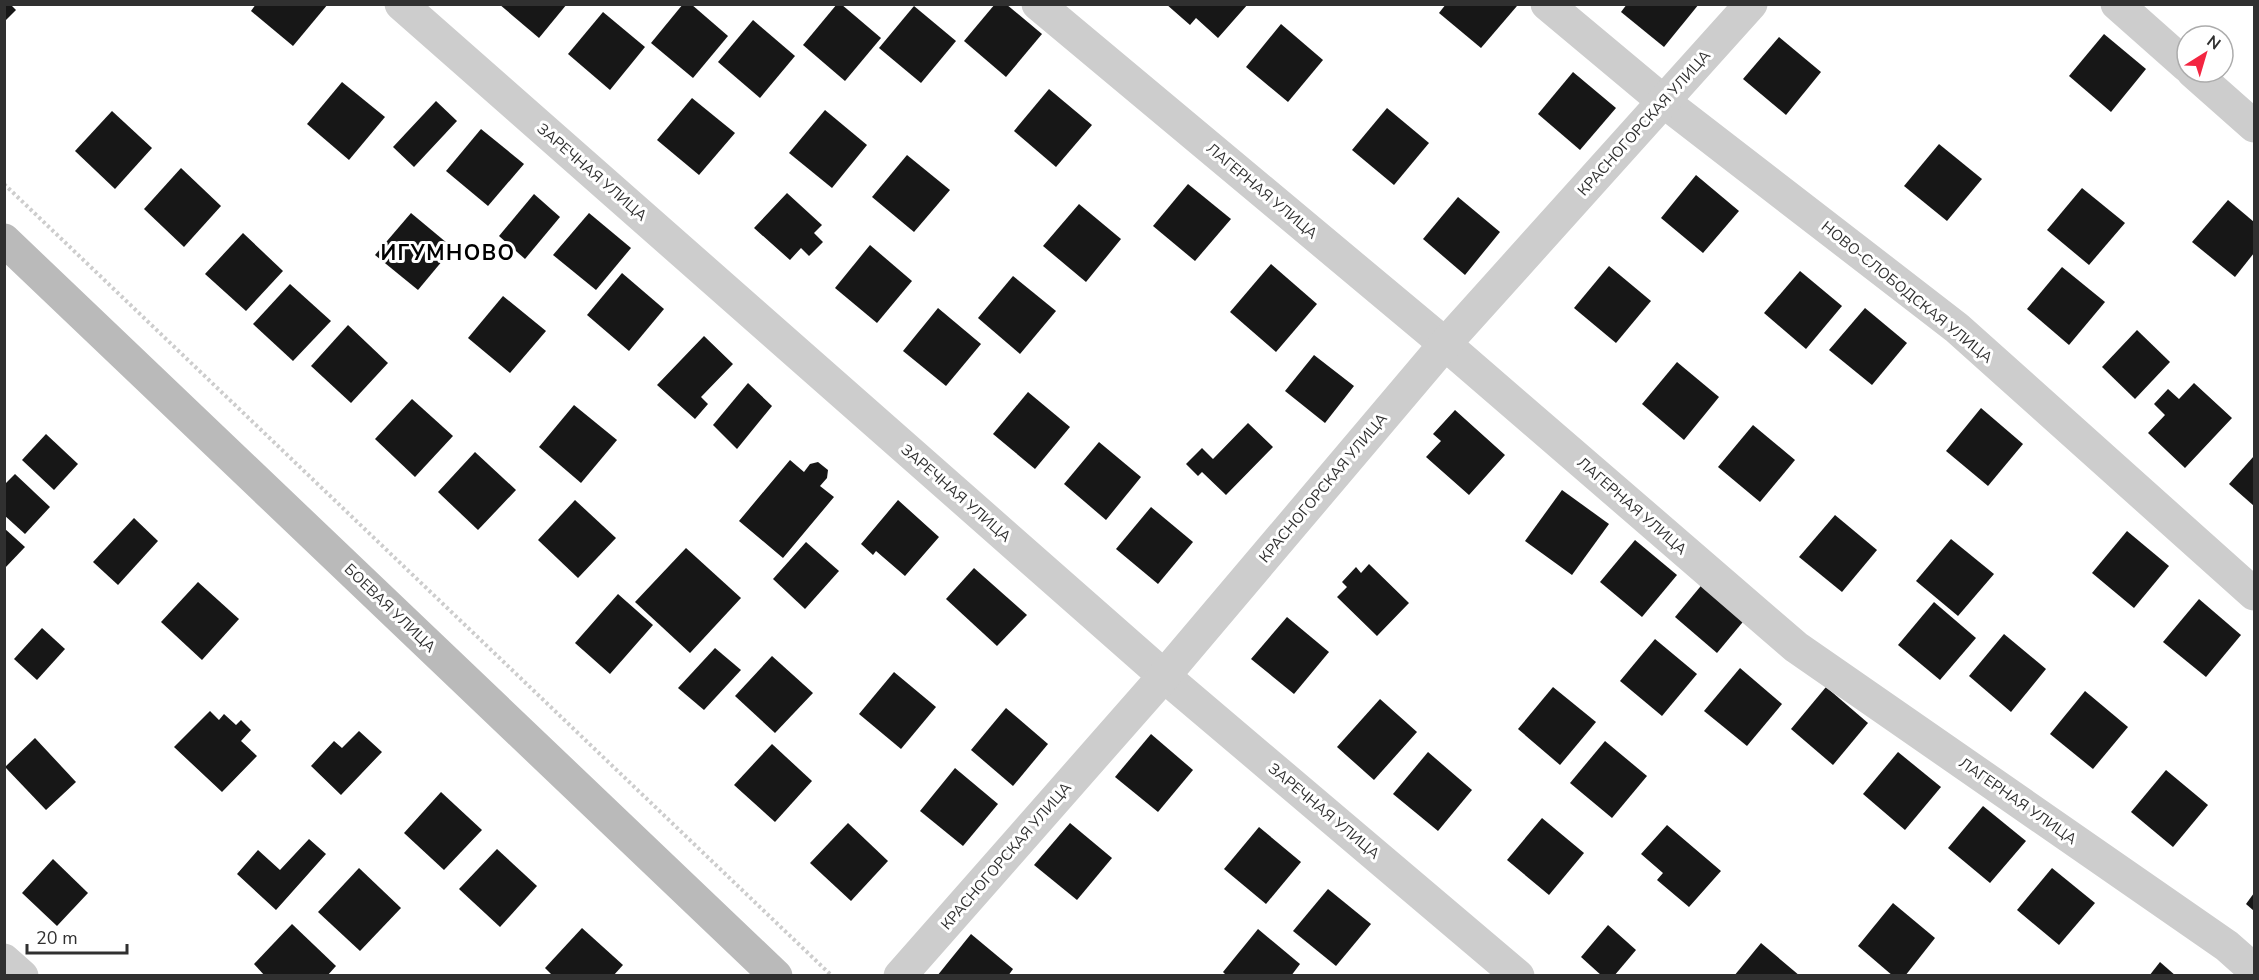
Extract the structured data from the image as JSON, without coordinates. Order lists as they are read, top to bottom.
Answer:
{
  "streets": {
    "main road": ["БОЕВАЯ УЛИЦА"],
    "street": [
      "КРАСНОГОРСКАЯ УЛИЦА",
      "ЗАРЕЧНАЯ УЛИЦА",
      "ЛАГЕРНАЯ УЛИЦА",
      "НОВО-СЛОБОДСКАЯ УЛИЦА"
    ]
  },
  "crossings": [
    ["КРАСНОГОРСКАЯ УЛИЦА", "ЗАРЕЧНАЯ УЛИЦА"],
    ["КРАСНОГОРСКАЯ УЛИЦА", "ЛАГЕРНАЯ УЛИЦА"],
    ["КРАСНОГОРСКАЯ УЛИЦА", "НОВО-СЛОБОДСКАЯ УЛИЦА"]
  ],
  "districts": ["ИГУМНОВО"],
  "scale_bar": "20 m",
  "north": "top right"
}
